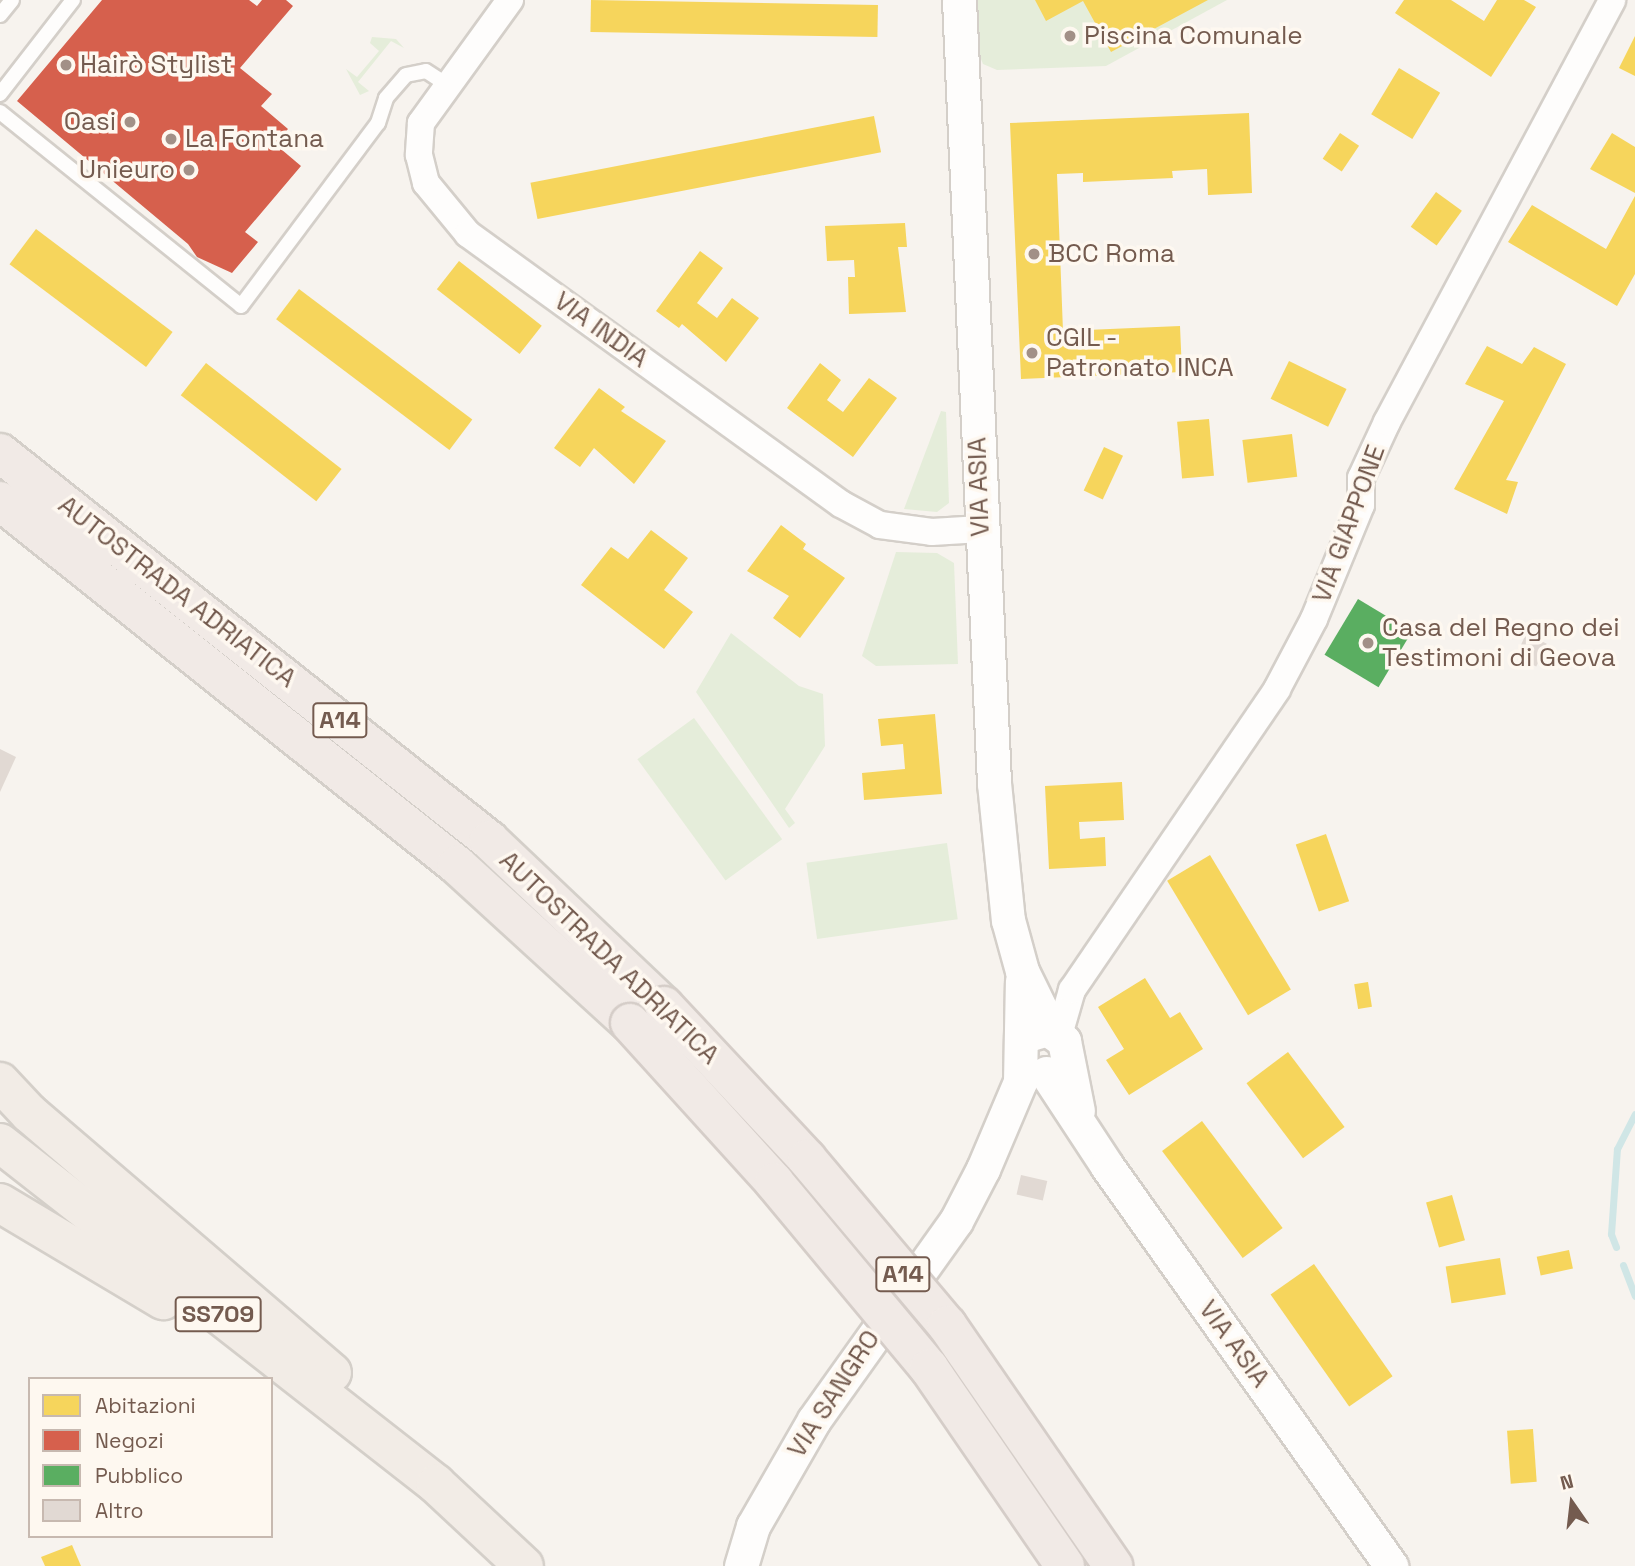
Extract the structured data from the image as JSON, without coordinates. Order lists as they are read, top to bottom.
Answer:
{
  "streets": {
    "highway": ["AUTOSTRADA ADRIATICA", "A14", "SS709"],
    "street": [
      "VIA INDIA",
      "VIA ASIA",
      "VIA GIAPPONE",
      "VIA SANGRO"
    ]
  },
  "crossings": [
    ["VIA INDIA", "VIA ASIA"],
    ["VIA ASIA", "VIA GIAPPONE"],
    ["VIA ASIA", "VIA SANGRO"],
    ["VIA GIAPPONE", "VIA SANGRO"]
  ],
  "places": [
    "Piscina Comunale",
    "Hairò Stylist",
    "Oasi",
    "La Fontana",
    "Unieuro",
    "BCC Roma",
    "CGIL - Patronato INCA",
    "Casa del Regno dei Testimoni di Geova"
  ],
  "legend": [
    "Abitazioni",
    "Negozi",
    "Pubblico",
    "Altro"
  ],
  "north": "top"
}
